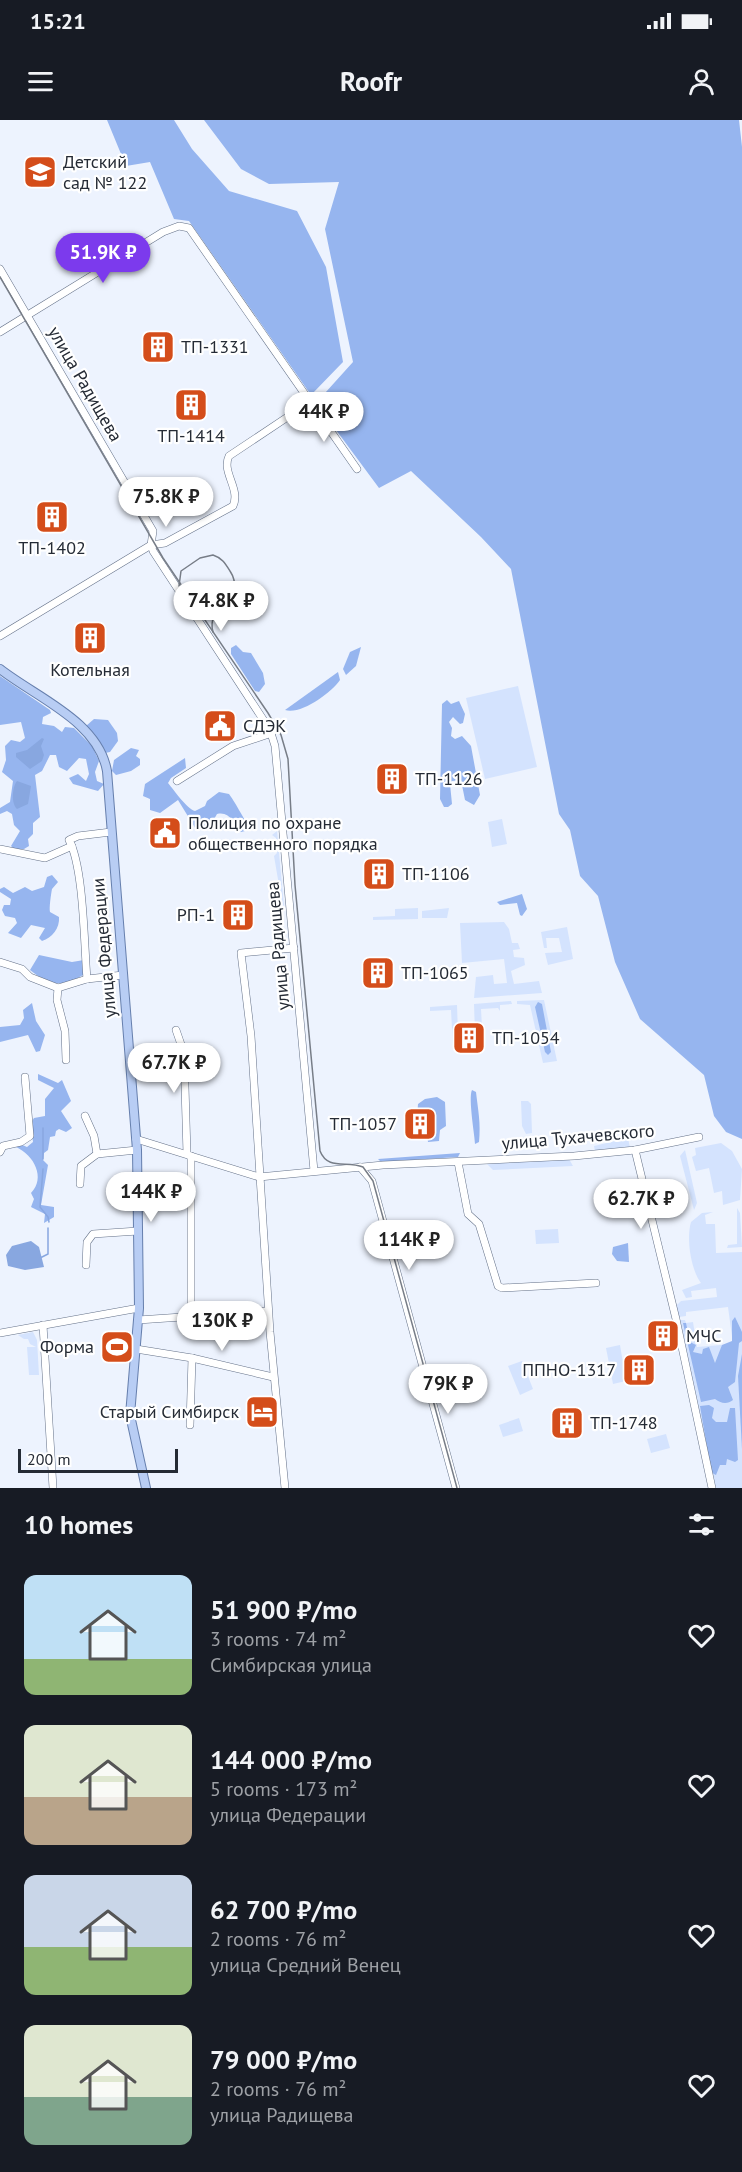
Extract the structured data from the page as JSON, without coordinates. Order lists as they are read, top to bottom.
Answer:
{
  "streets": {
    "main road": ["улица Федерации"],
    "street": ["улица Радищева", "улица Тухачевского"]
  },
  "places": {
    "school or university": ["Детский сад № 122"],
    "building": [
      "ТП-1331",
      "ТП-1414",
      "ТП-1402",
      "Котельная",
      "ТП-1126",
      "ТП-1106",
      "РП-1",
      "ТП-1065",
      "ТП-1054",
      "ТП-1057",
      "МЧС",
      "ППНО-1317",
      "ТП-1748"
    ],
    "public building": ["СДЭК", "Полиция по охране общественного порядка"],
    "sports": ["Форма"],
    "hotel": ["Старый Симбирск"]
  },
  "scale_bar": "200 m",
  "page": {
    "status": "15:21",
    "header": "Roofr",
    "price": [
      "51.9K ₽",
      "44K ₽",
      "75.8K ₽",
      "74.8K ₽",
      "67.7K ₽",
      "144K ₽",
      "62.7K ₽",
      "114K ₽",
      "130K ₽",
      "79K ₽"
    ],
    "scale": "200 m",
    "heading": "10 homes",
    "list": [
      {
        "name": "51 900 ₽/mo",
        "note": "3 rooms · 74 m² · Симбирская улица"
      },
      {
        "name": "144 000 ₽/mo",
        "note": "5 rooms · 173 m² · улица Федерации"
      },
      {
        "name": "62 700 ₽/mo",
        "note": "2 rooms · 76 m² · улица Средний Венец"
      },
      {
        "name": "79 000 ₽/mo",
        "note": "2 rooms · 76 m² · улица Радищева"
      }
    ]
  }
}
